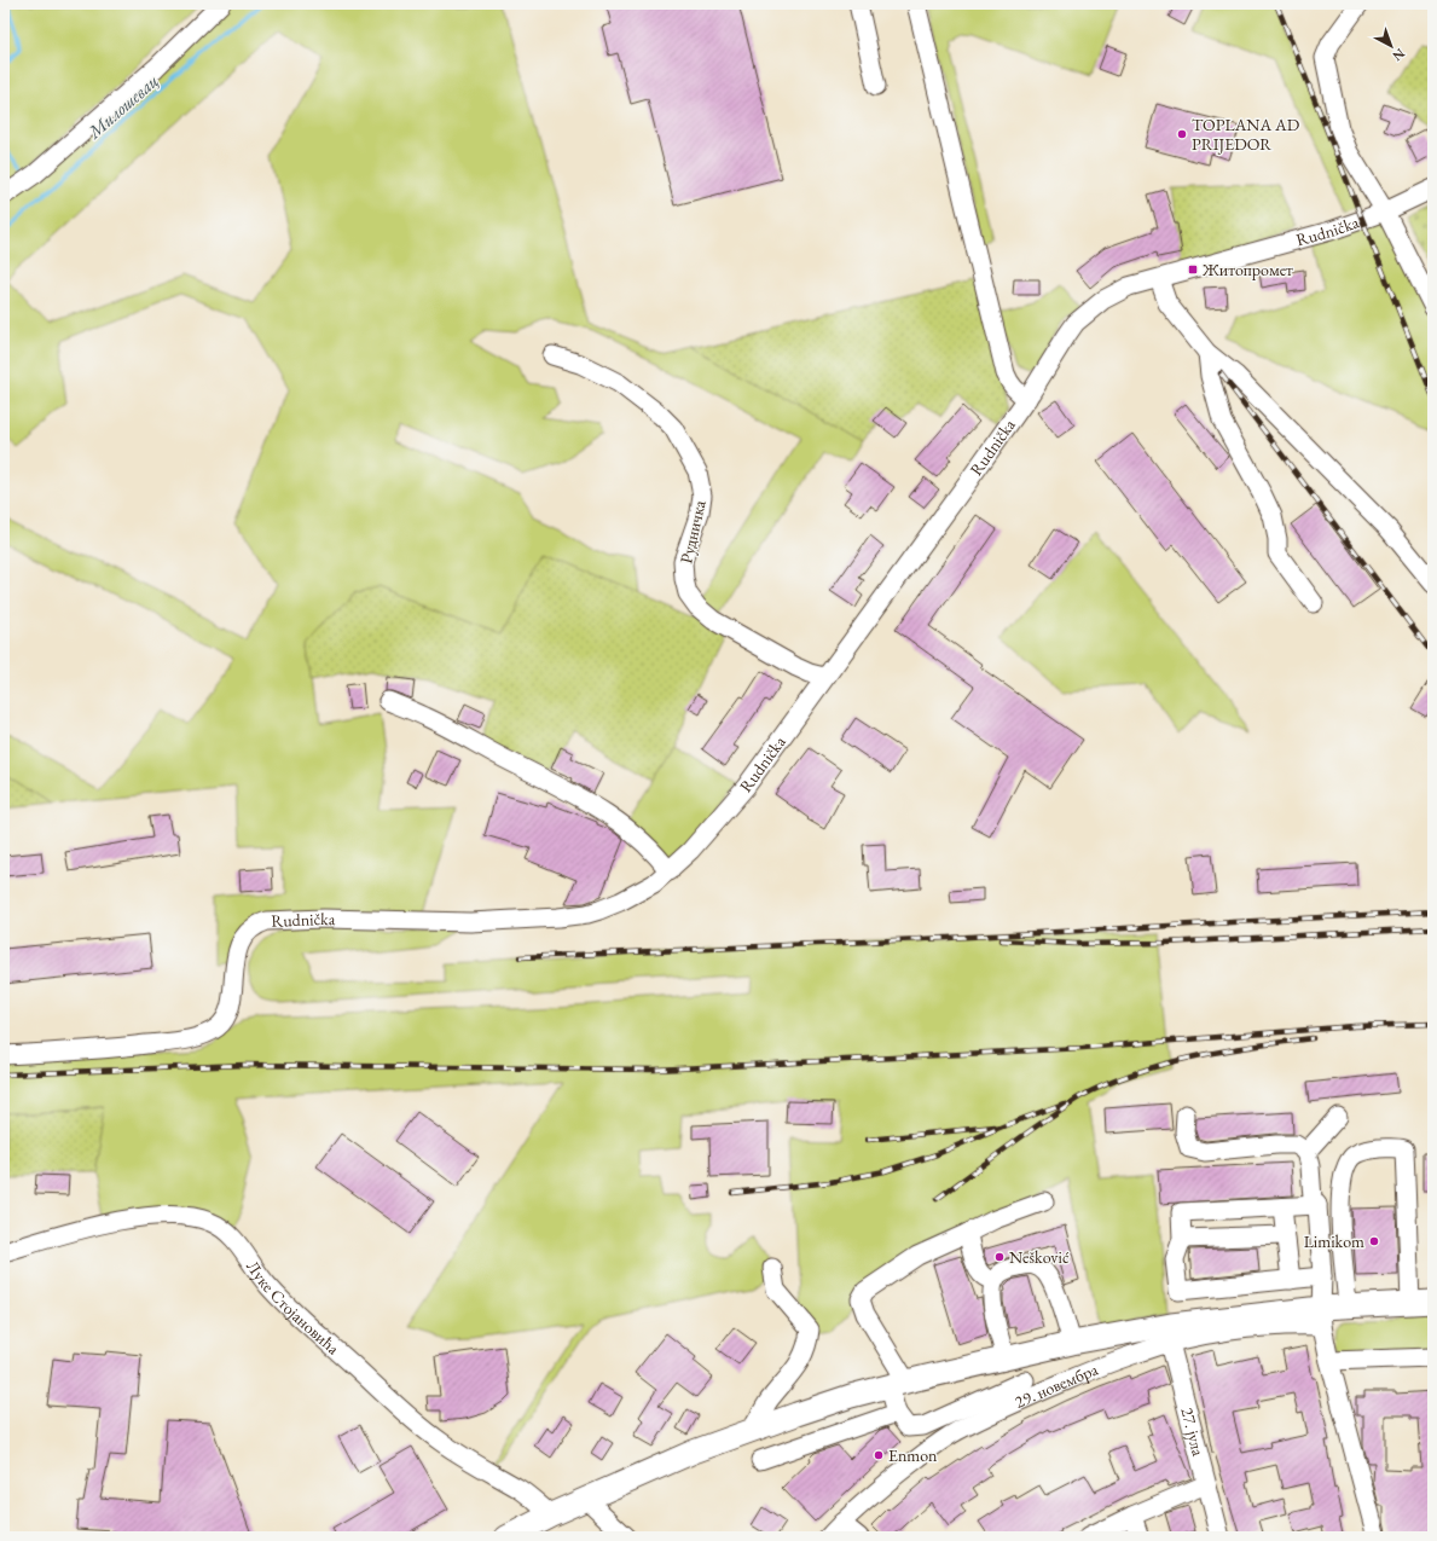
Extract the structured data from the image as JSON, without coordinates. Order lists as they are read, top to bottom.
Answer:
{
  "streets": {
    "street": [
      "Rudnička",
      "Рудничка",
      "Луке Стојановића",
      "29. новембра",
      "27. јула"
    ]
  },
  "crossings": [
    ["Rudnička", "Рудничка"],
    ["29. новембра", "27. јула"]
  ],
  "water": ["Милошевац"],
  "places": {
    "other": [
      "TOPLANA AD PRIJEDOR",
      "Limikom",
      "Nešković",
      "Enmon"
    ],
    "transit": ["Житопромет"]
  },
  "north": "bottom right"
}
